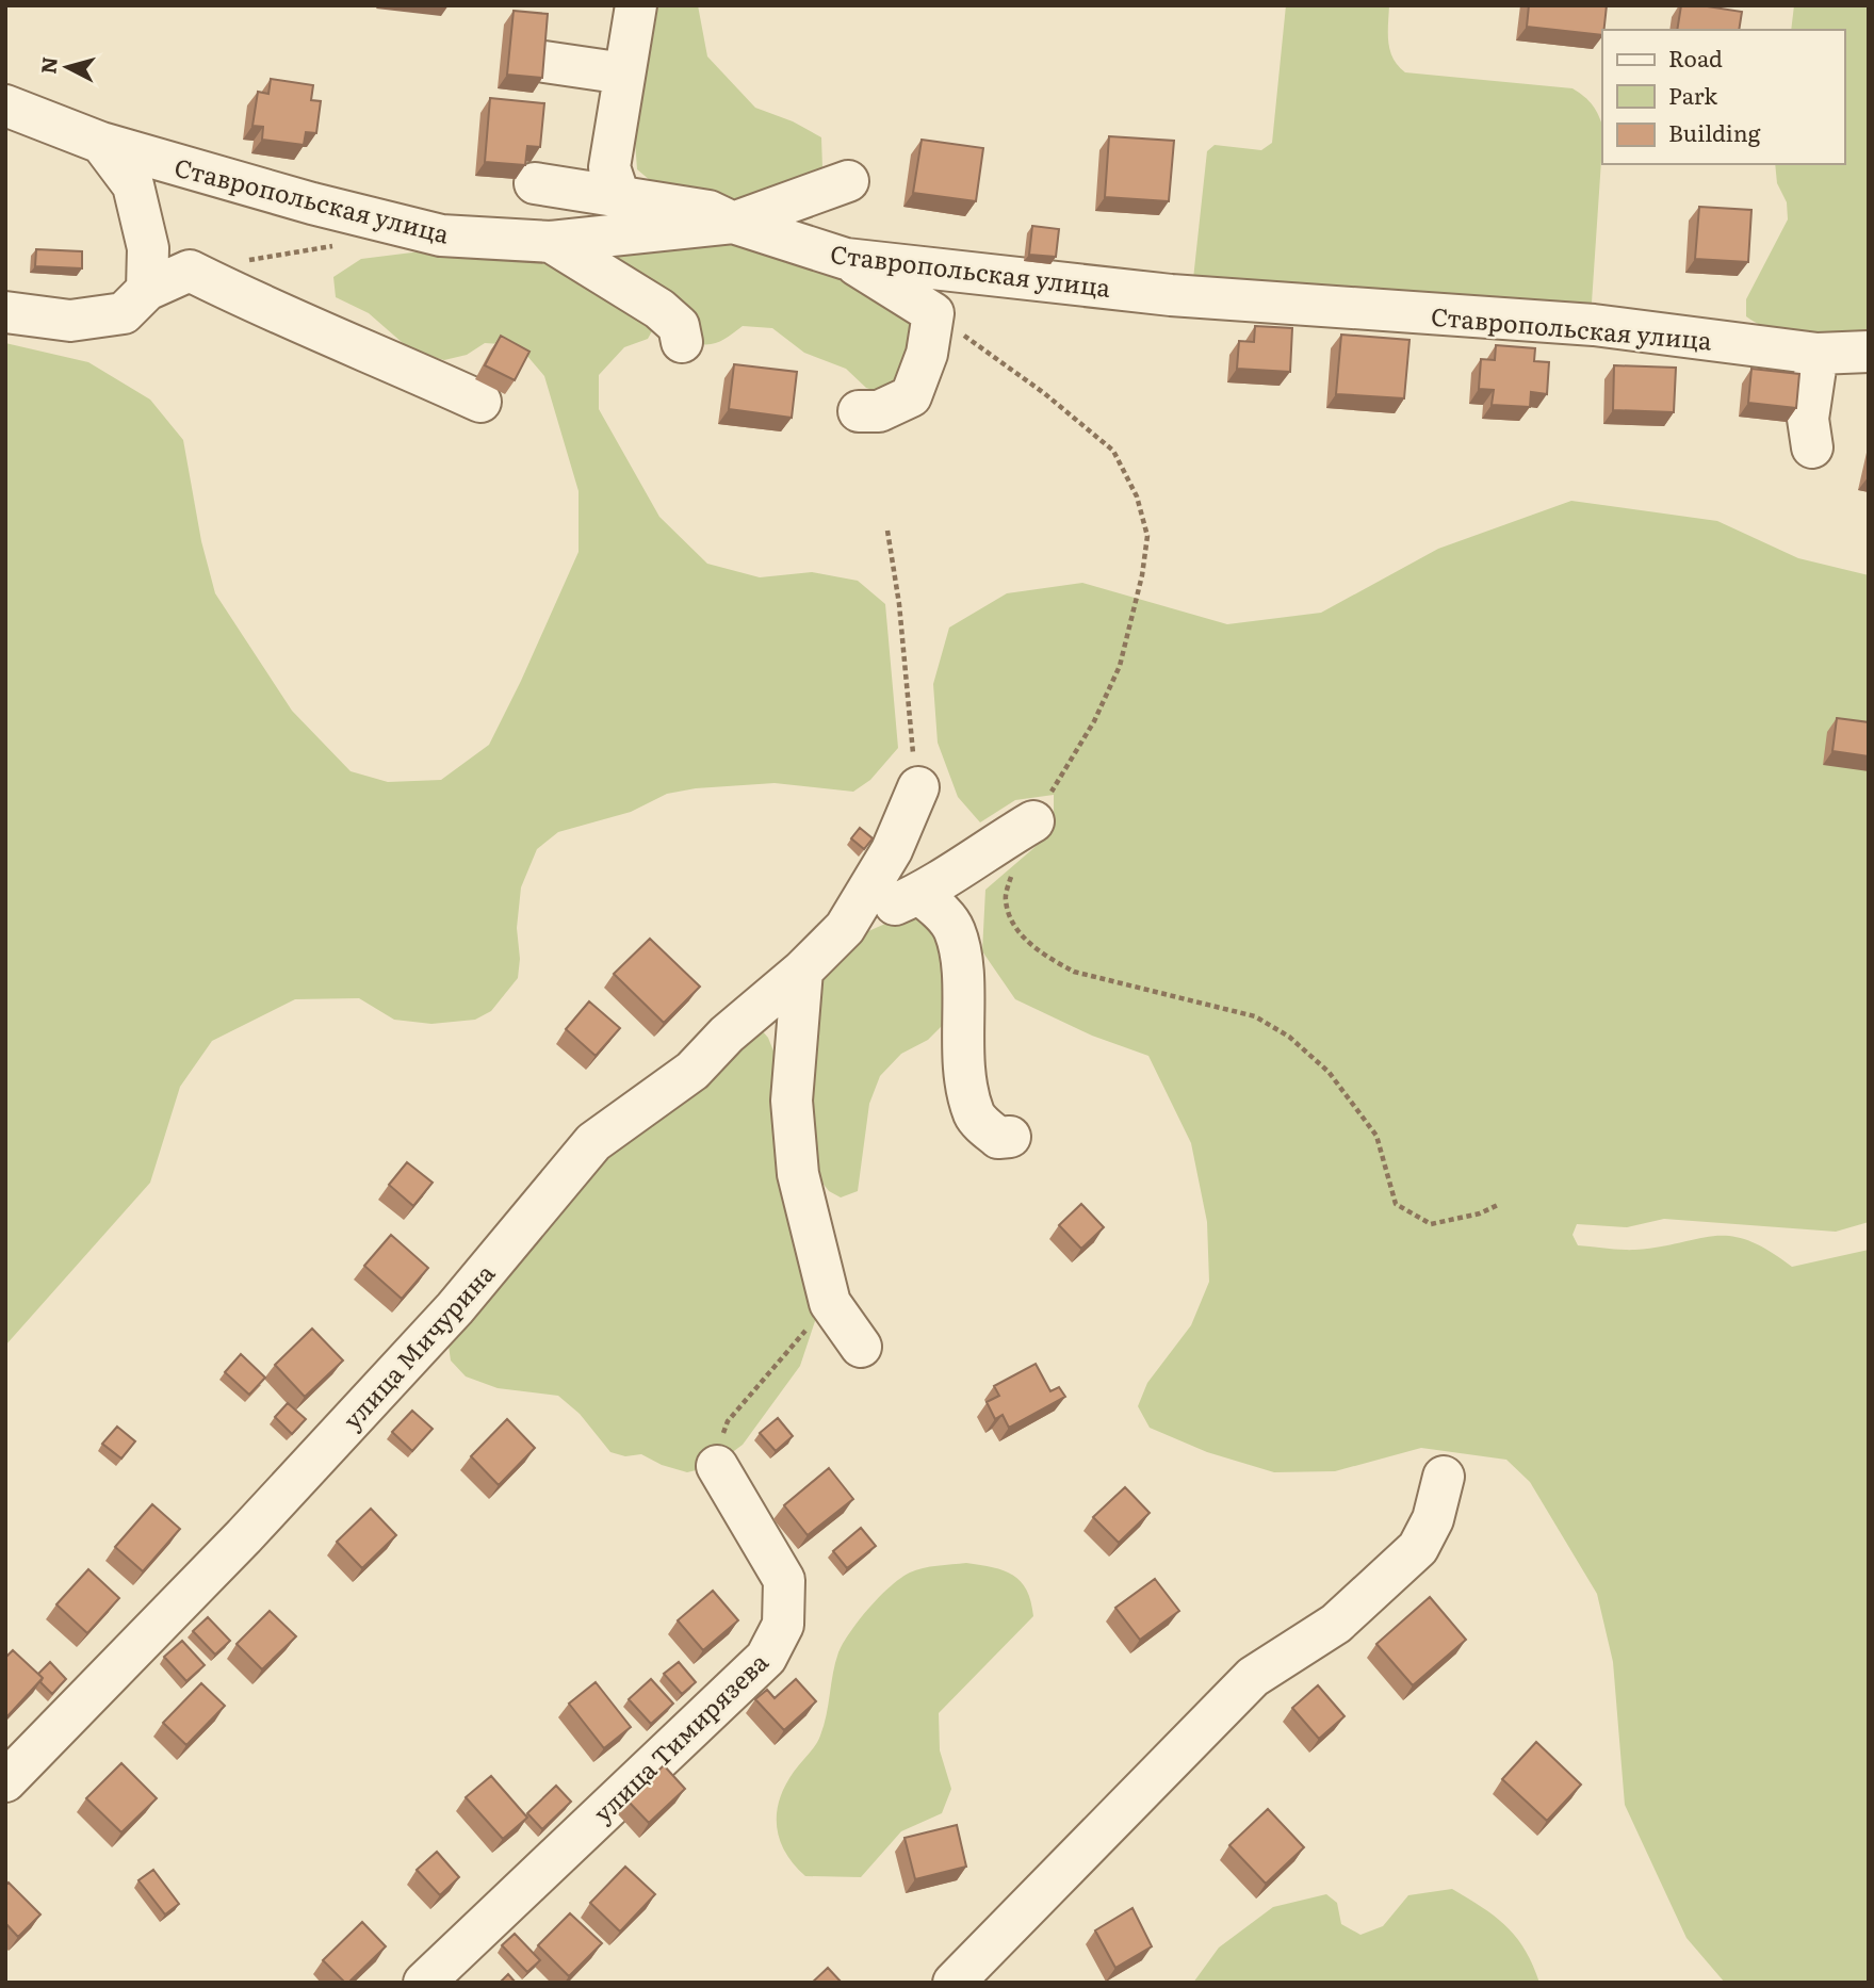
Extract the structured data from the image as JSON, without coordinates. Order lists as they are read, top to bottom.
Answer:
{
  "streets": {
    "street": ["Ставропольская улица", "улица Мичурина", "улица Тимирязева"]
  },
  "legend": ["Road", "Park", "Building"],
  "north": "left"
}
